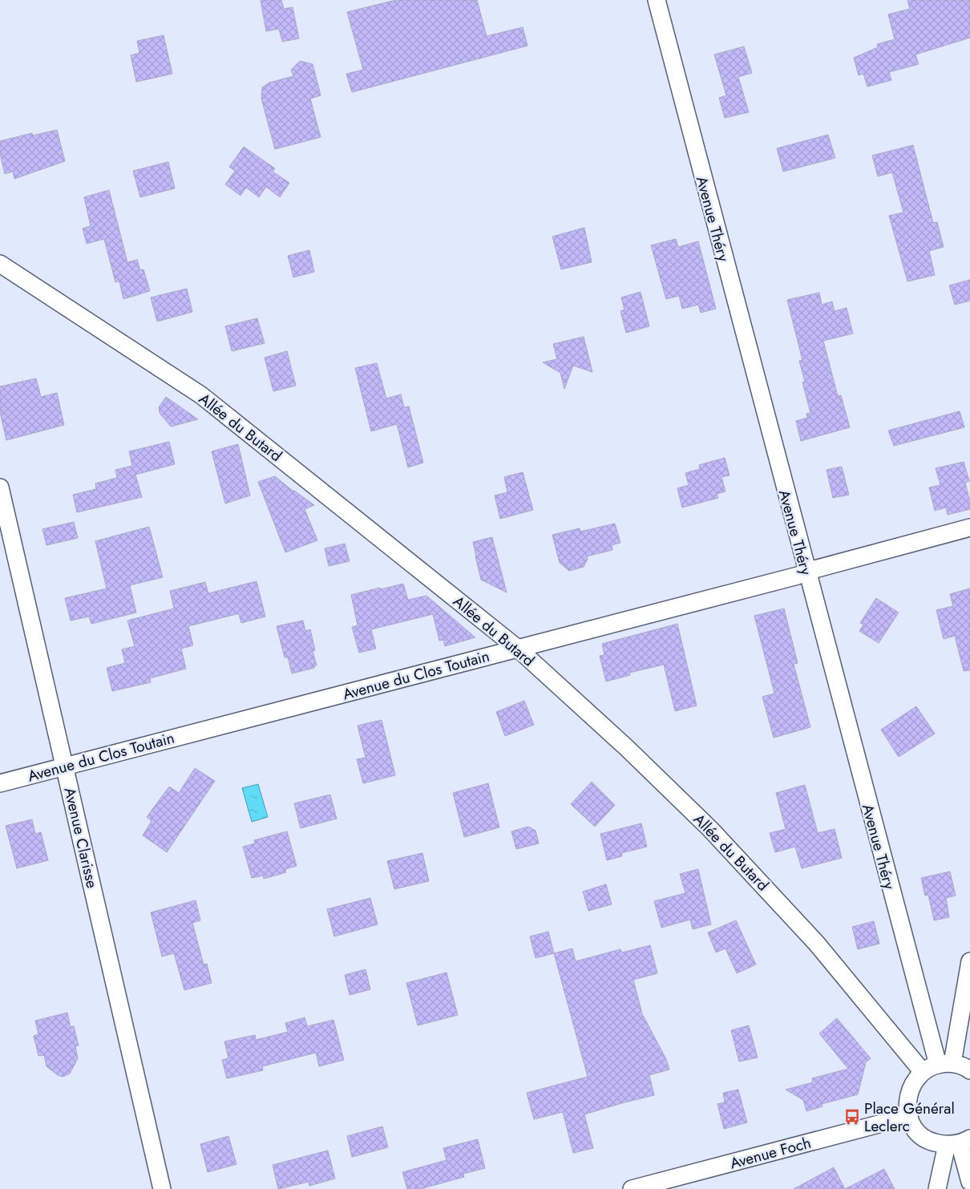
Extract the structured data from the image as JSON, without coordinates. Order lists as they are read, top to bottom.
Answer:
{
  "streets": {
    "street": [
      "Avenue Théry",
      "Allée du Butard",
      "Avenue du Clos Toutain",
      "Avenue Clarisse",
      "Avenue Foch"
    ]
  },
  "crossings": [
    ["Avenue Théry", "Avenue du Clos Toutain"],
    ["Allée du Butard", "Avenue du Clos Toutain"],
    ["Avenue du Clos Toutain", "Avenue Clarisse"]
  ],
  "places": {
    "bus stop": ["Place Général Leclerc"]
  }
}
